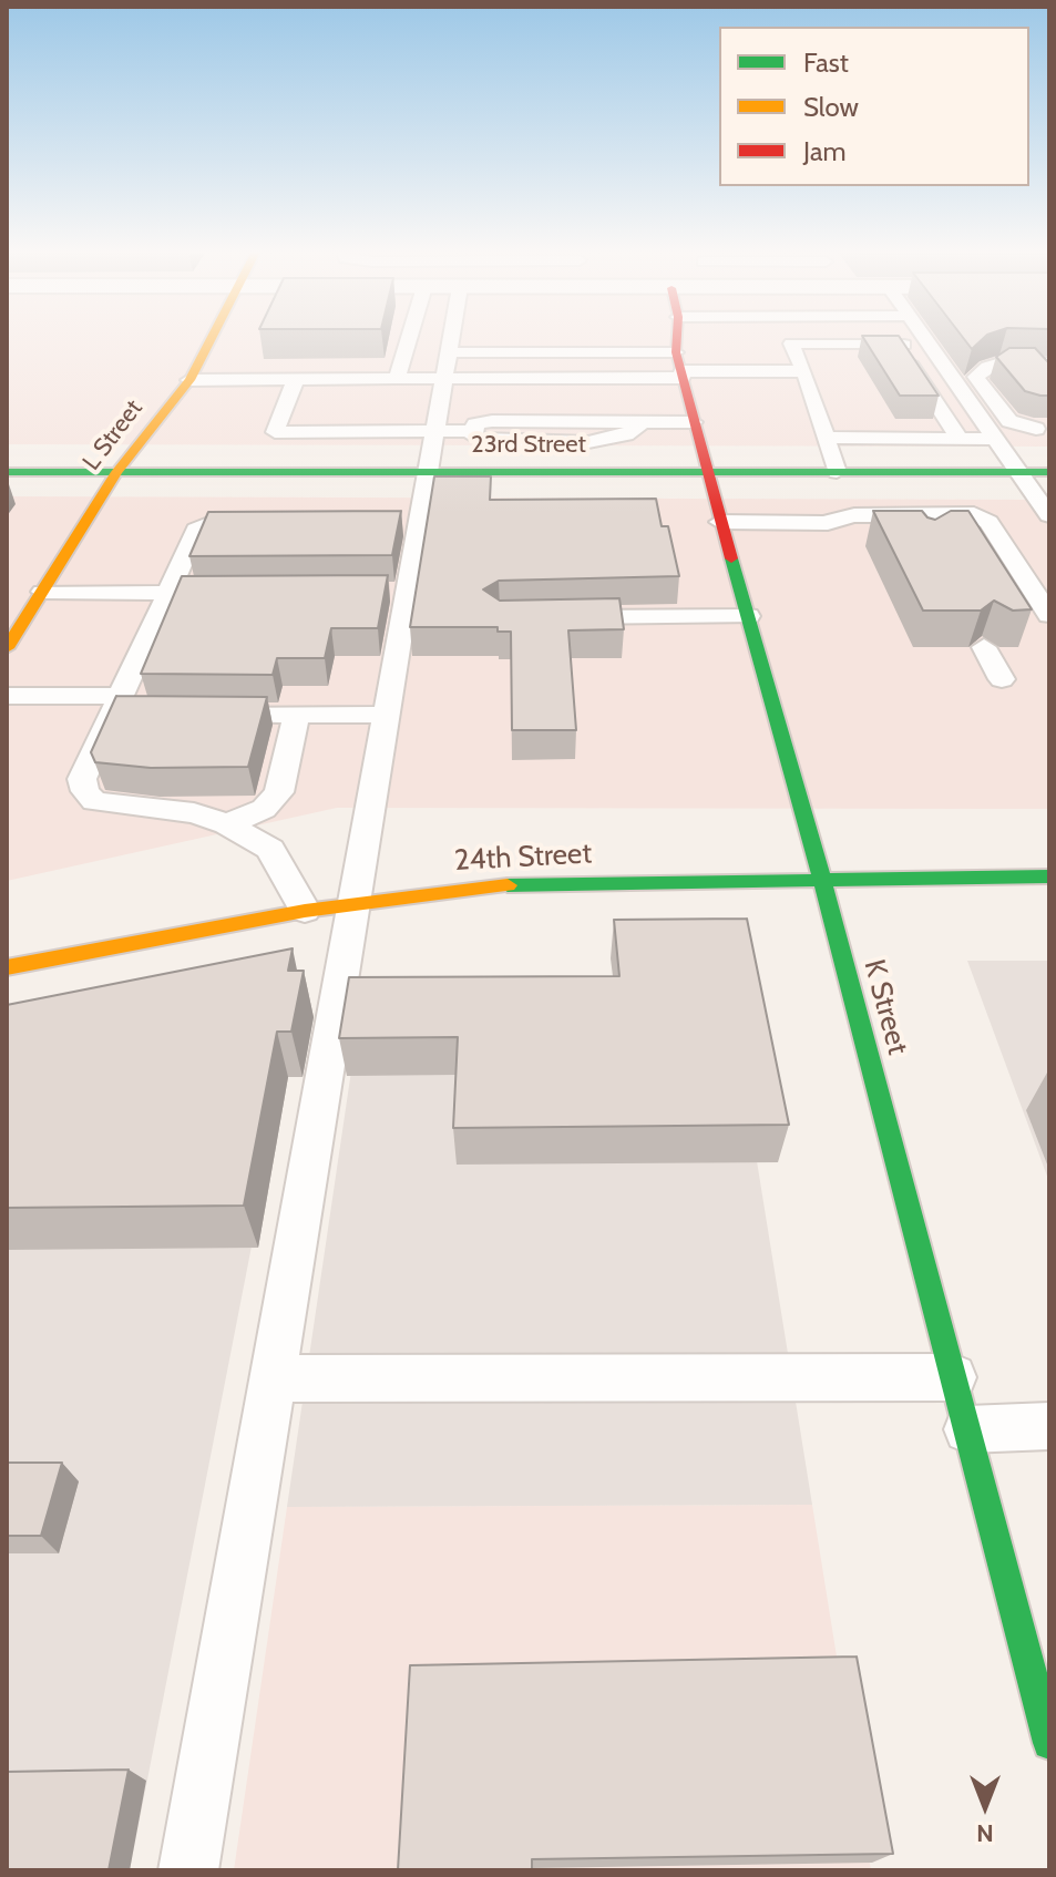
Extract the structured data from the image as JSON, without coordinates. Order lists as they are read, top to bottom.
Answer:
{
  "streets": {
    "street": [
      "L Street",
      "23rd Street",
      "24th Street",
      "K Street"
    ]
  },
  "crossings": [
    ["L Street", "23rd Street"],
    ["23rd Street", "K Street"],
    ["24th Street", "K Street"]
  ],
  "legend": ["Fast", "Slow", "Jam"],
  "north": "bottom"
}
